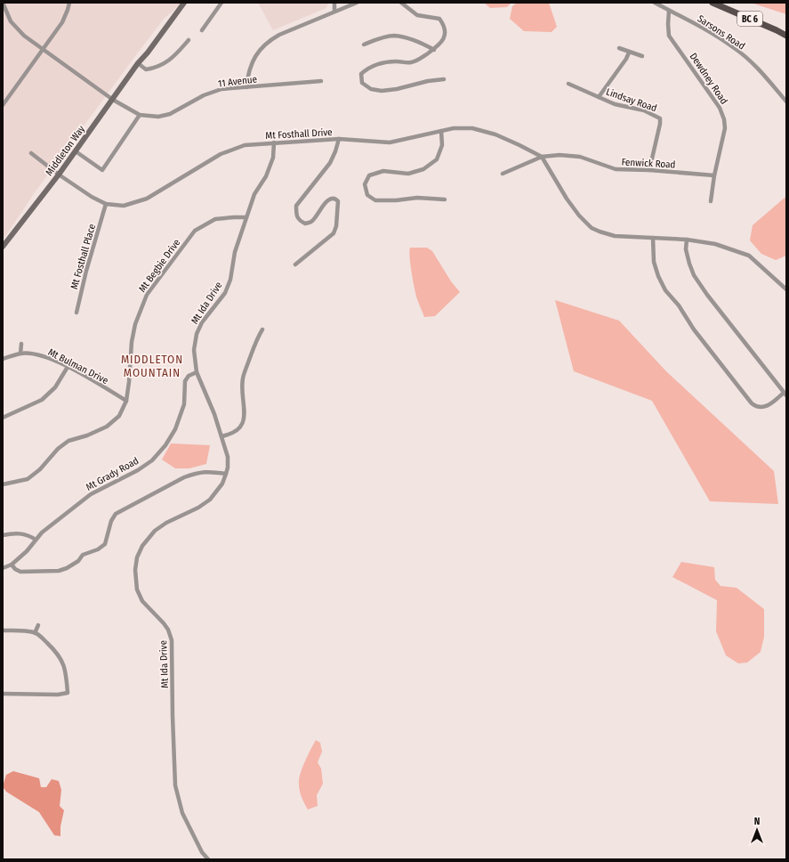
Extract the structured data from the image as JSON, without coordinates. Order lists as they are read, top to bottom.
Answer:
{
  "streets": {
    "main road": ["BC 6"],
    "street": [
      "Sarsons Road",
      "Dewdney Road",
      "11 Avenue",
      "Lindsay Road",
      "Mt Fosthall Drive",
      "Middleton Way",
      "Fenwick Road",
      "Mt Fosthall Place",
      "Mt Begbie Drive",
      "Mt Ida Drive",
      "Mt Bulman Drive",
      "Mt Grady Road"
    ]
  },
  "crossings": [
    ["Sarsons Road", "Dewdney Road"],
    ["Dewdney Road", "Fenwick Road"],
    ["11 Avenue", "Middleton Way"],
    ["Lindsay Road", "Fenwick Road"],
    ["Mt Fosthall Drive", "Middleton Way"],
    ["Mt Fosthall Drive", "Fenwick Road"],
    ["Mt Fosthall Drive", "Mt Fosthall Place"],
    ["Mt Fosthall Drive", "Mt Ida Drive"],
    ["Mt Begbie Drive", "Mt Ida Drive"],
    ["Mt Begbie Drive", "Mt Bulman Drive"],
    ["Mt Ida Drive", "Mt Grady Road"]
  ],
  "districts": ["MIDDLETON MOUNTAIN"],
  "north": "top"
}
